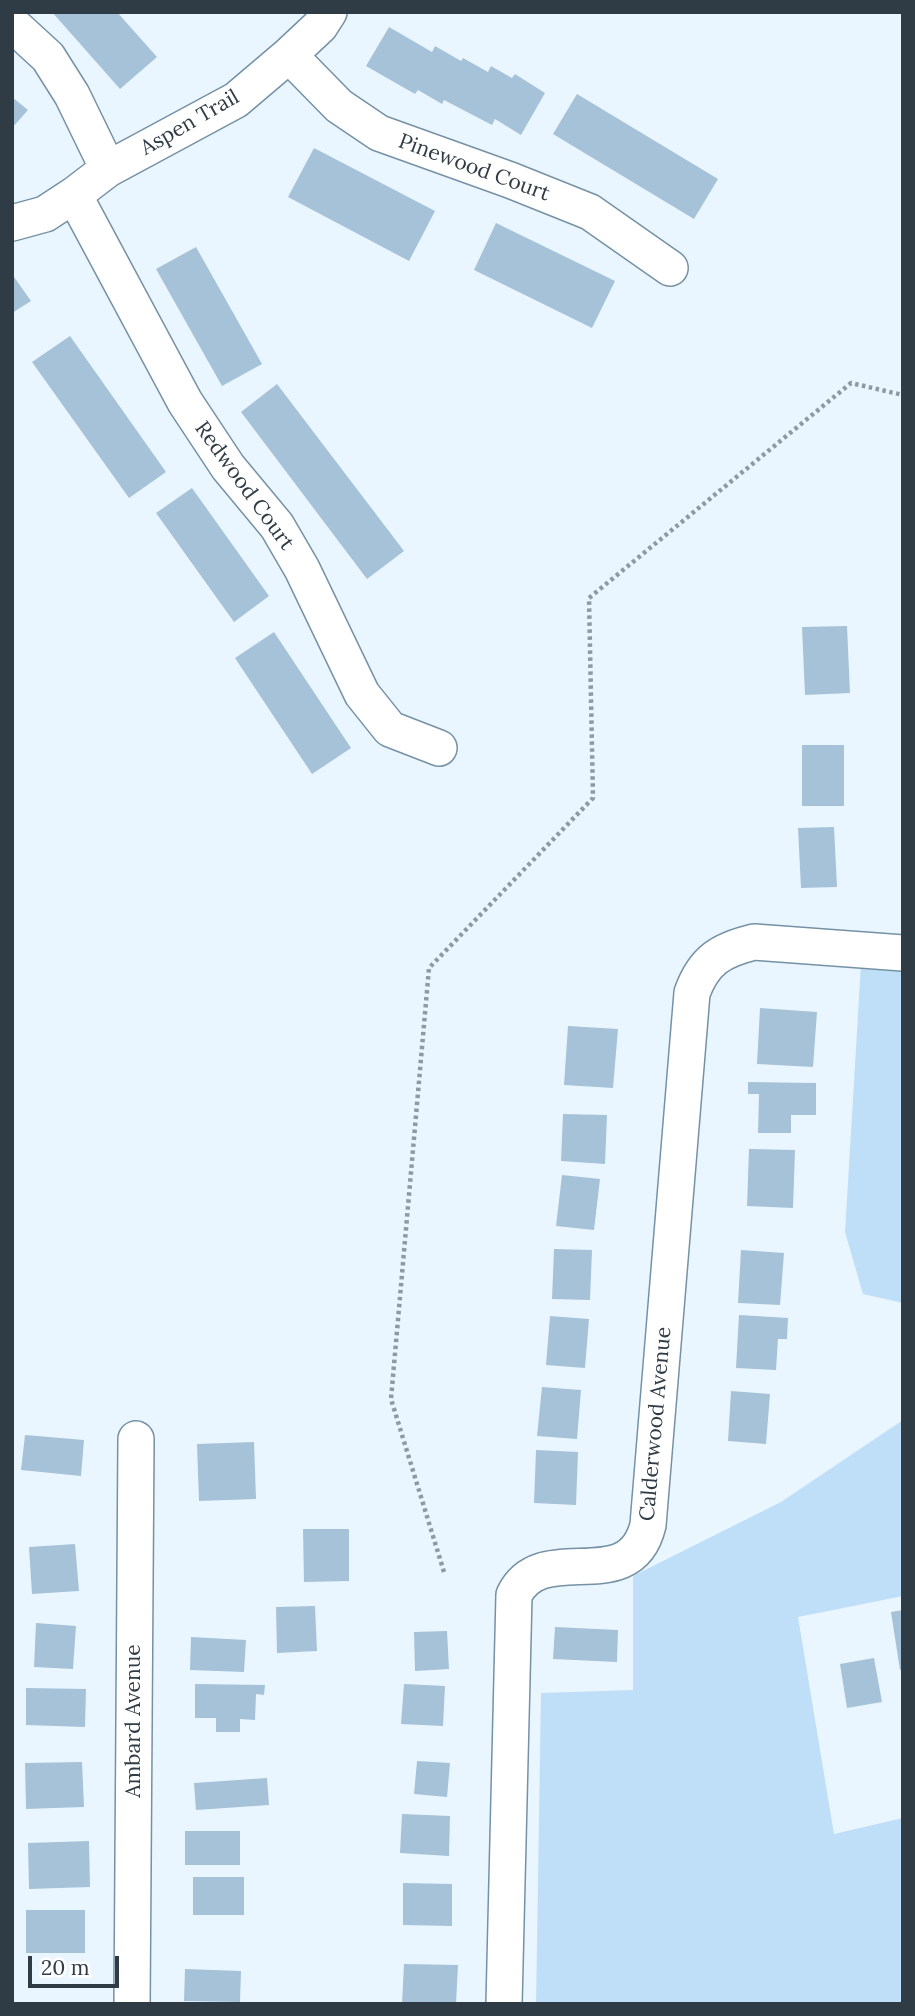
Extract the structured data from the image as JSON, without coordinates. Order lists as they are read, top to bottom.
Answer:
{
  "streets": {
    "street": [
      "Aspen Trail",
      "Pinewood Court",
      "Redwood Court",
      "Calderwood Avenue",
      "Ambard Avenue"
    ]
  },
  "crossings": [
    ["Aspen Trail", "Pinewood Court"],
    ["Aspen Trail", "Redwood Court"]
  ],
  "scale_bar": "20 m"
}
